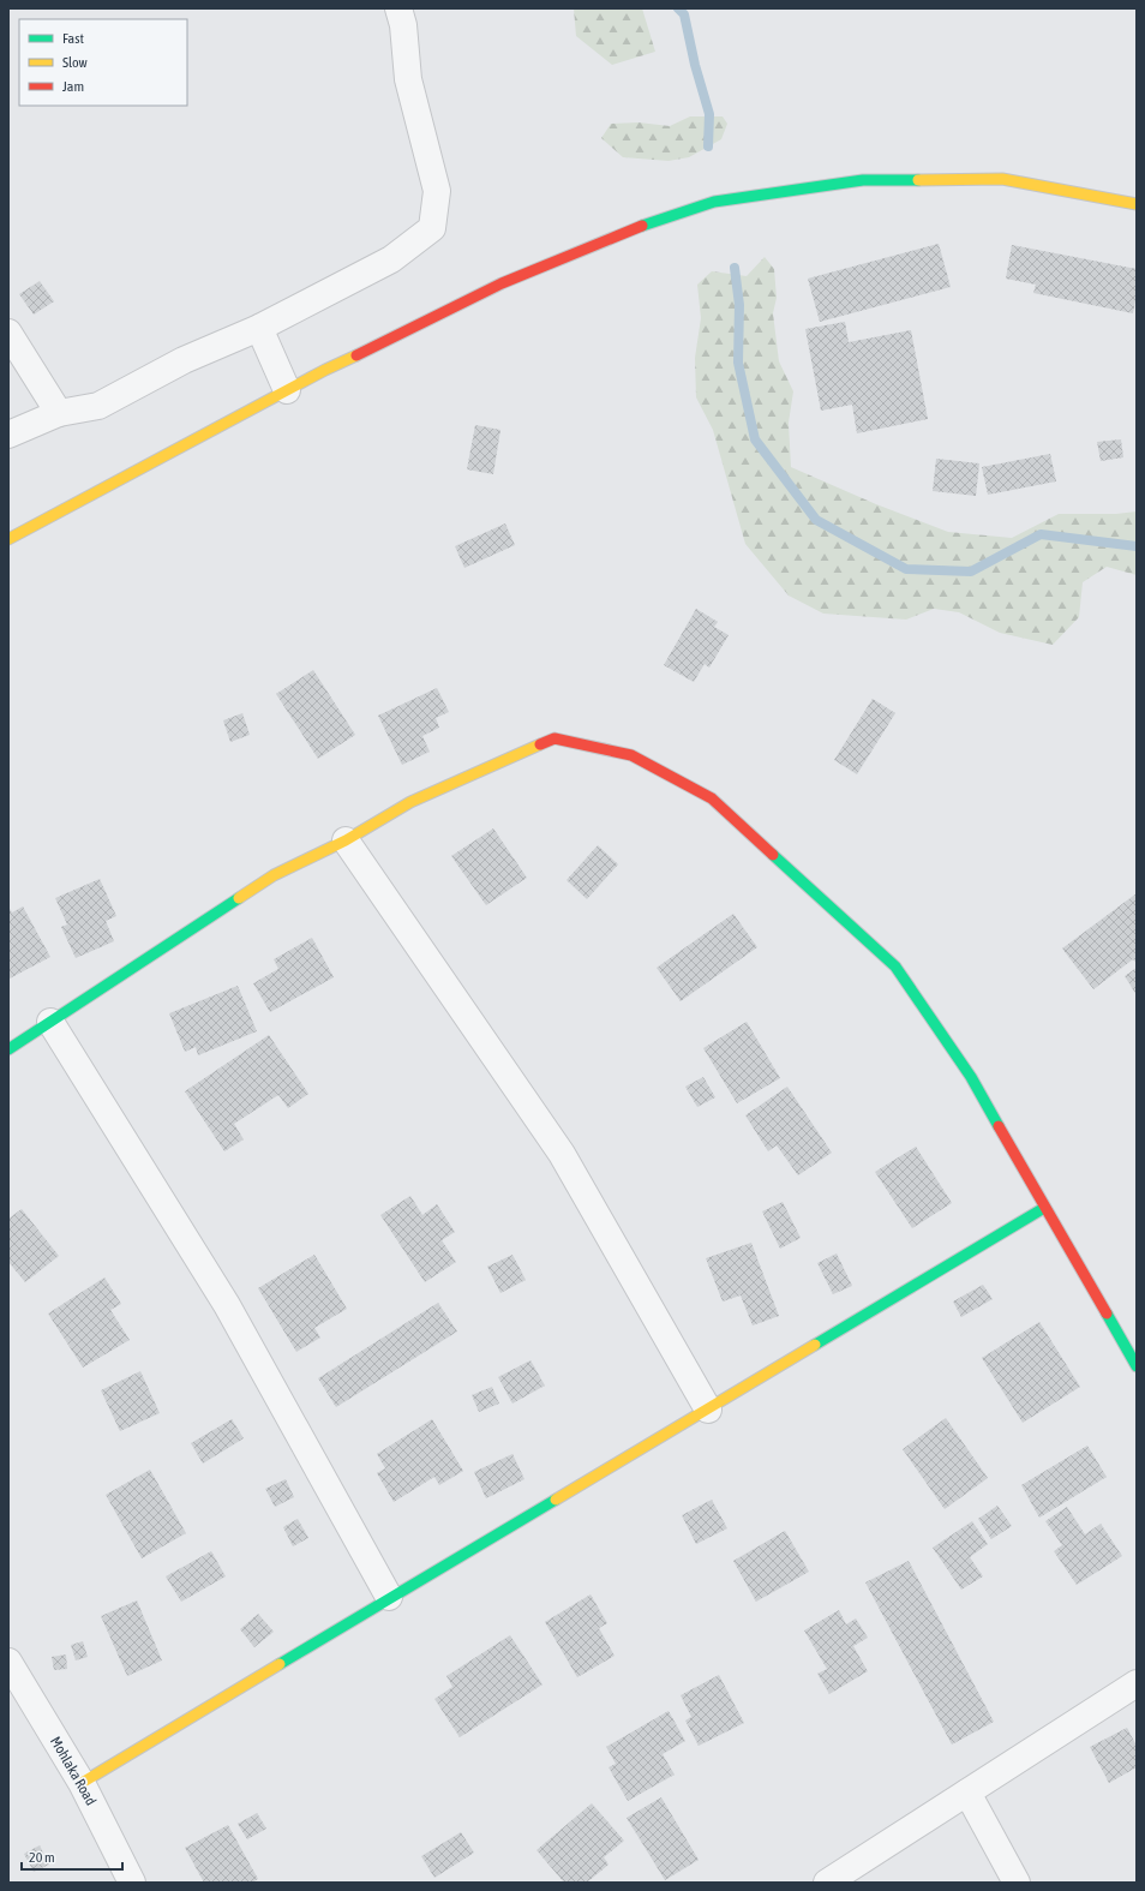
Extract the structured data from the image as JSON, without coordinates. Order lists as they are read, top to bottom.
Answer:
{
  "streets": {
    "street": ["Mohlaka Road"]
  },
  "legend": ["Fast", "Slow", "Jam"],
  "scale_bar": "20 m"
}
